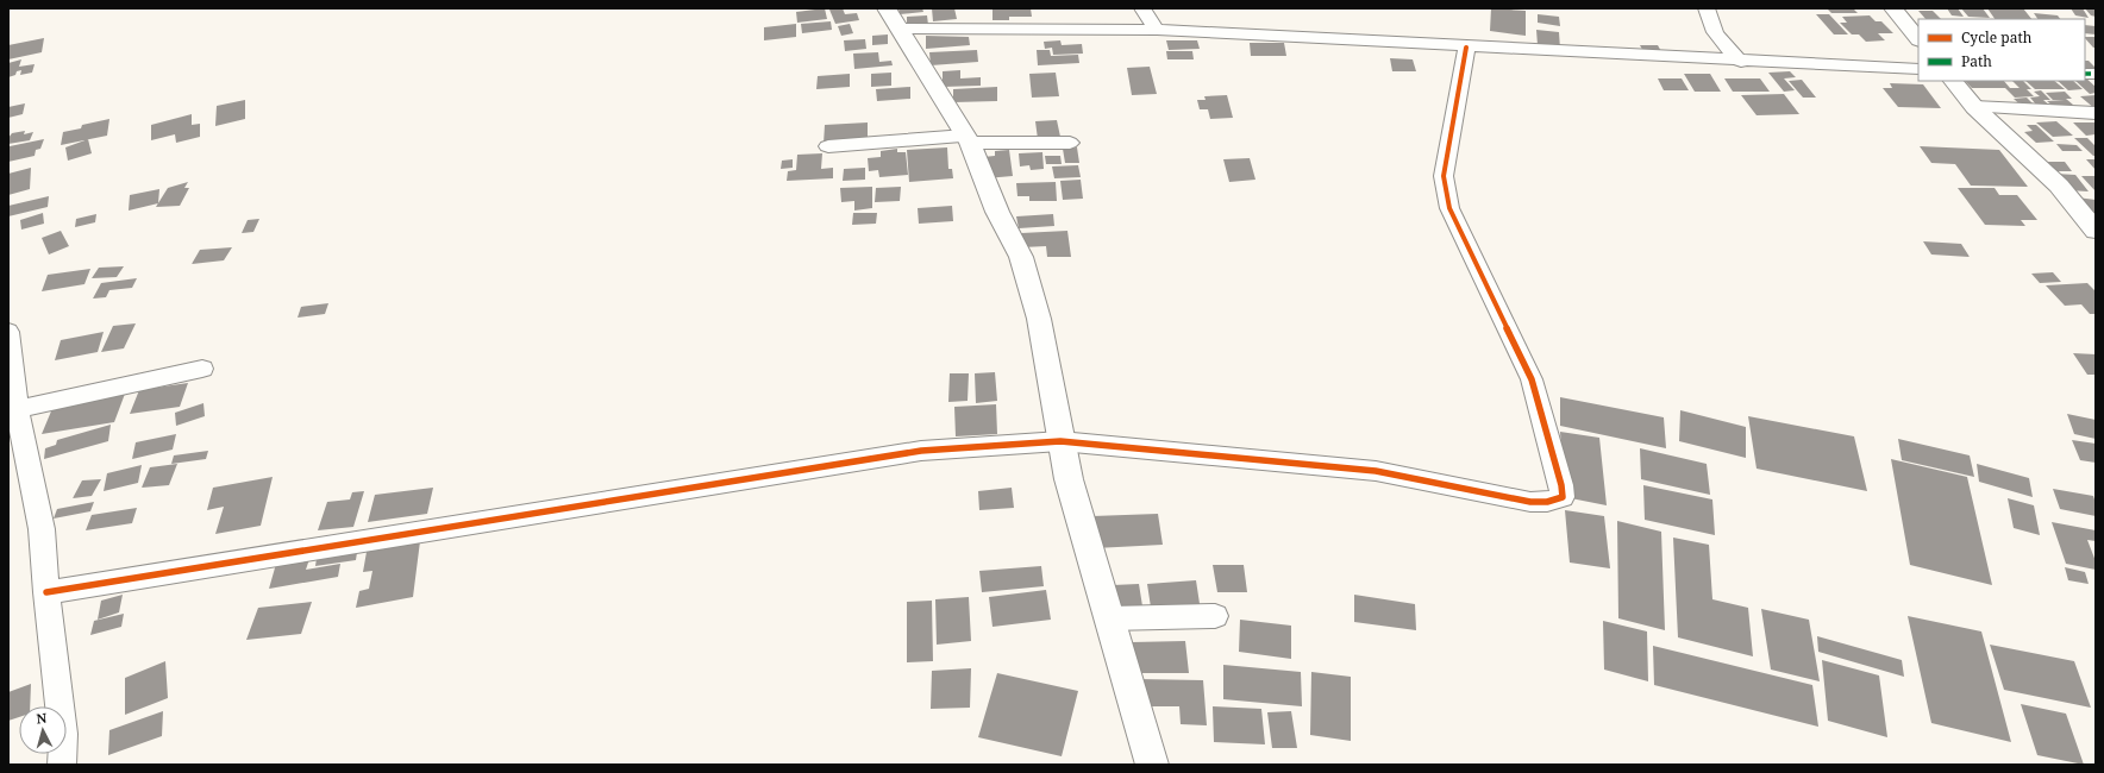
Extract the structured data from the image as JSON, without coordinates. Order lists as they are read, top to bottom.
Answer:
{
  "legend": ["Cycle path", "Path"],
  "north": "top"
}
